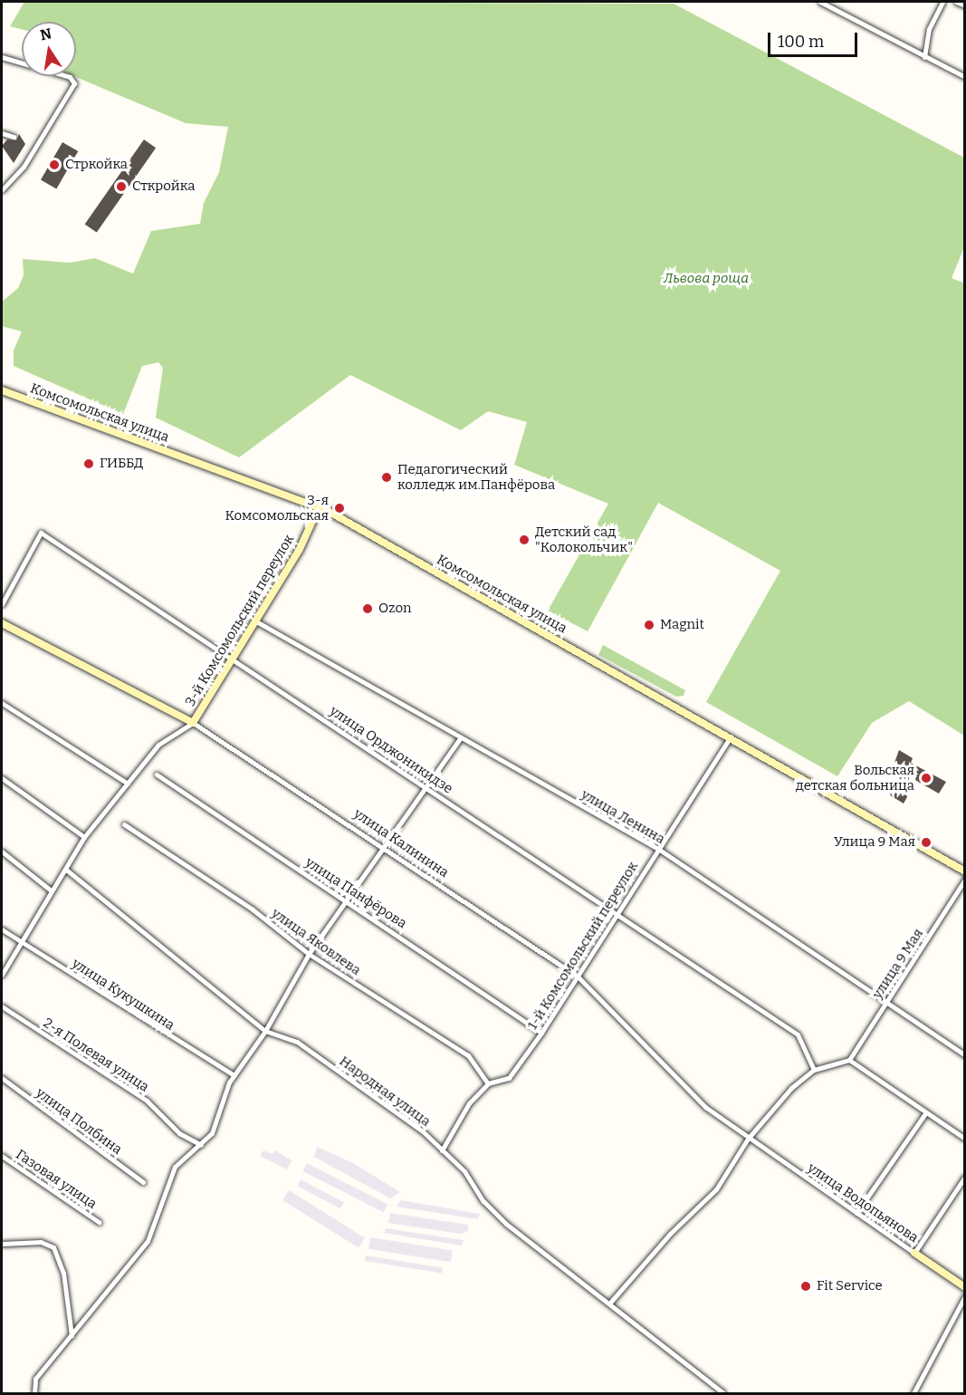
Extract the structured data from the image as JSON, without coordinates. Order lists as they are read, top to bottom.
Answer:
{
  "streets": {
    "main road": [
      "Комсомольская улица",
      "3-й Комсомольский переулок",
      "улица Калинина",
      "улица Водопьянова"
    ],
    "street": [
      "улица Орджоникидзе",
      "улица Ленина",
      "улица Панфёрова",
      "улица Яковлева",
      "1-й Комсомольский переулок",
      "улица 9 Мая",
      "улица Кукушкина",
      "2-я Полевая улица",
      "Народная улица",
      "улица Полбина",
      "Газовая улица"
    ]
  },
  "crossings": [
    ["Комсомольская улица", "3-й Комсомольский переулок"],
    ["Комсомольская улица", "1-й Комсомольский переулок"],
    ["3-й Комсомольский переулок", "улица Орджоникидзе"],
    ["3-й Комсомольский переулок", "улица Ленина"],
    ["3-й Комсомольский переулок", "улица Калинина"],
    ["3-й Комсомольский переулок", "улица Кукушкина"],
    ["3-й Комсомольский переулок", "Народная улица"],
    ["улица Орджоникидзе", "1-й Комсомольский переулок"],
    ["улица Ленина", "1-й Комсомольский переулок"],
    ["улица Ленина", "улица 9 Мая"],
    ["улица Калинина", "1-й Комсомольский переулок"],
    ["улица Калинина", "улица Водопьянова"],
    ["улица Панфёрова", "1-й Комсомольский переулок"],
    ["улица Яковлева", "1-й Комсомольский переулок"],
    ["1-й Комсомольский переулок", "Народная улица"]
  ],
  "parks": ["Львова роща"],
  "places": [
    "Стркойка",
    "Сткройка",
    "ГИББД",
    "Педагогический колледж им.Панфёрова",
    "3-я Комсомольская",
    "Детский сад \"Колокольчик\"",
    "Ozon",
    "Magnit",
    "Вольская детская больница",
    "Улица 9 Мая",
    "Fit Service"
  ],
  "scale_bar": "100 m",
  "north": "top"
}
